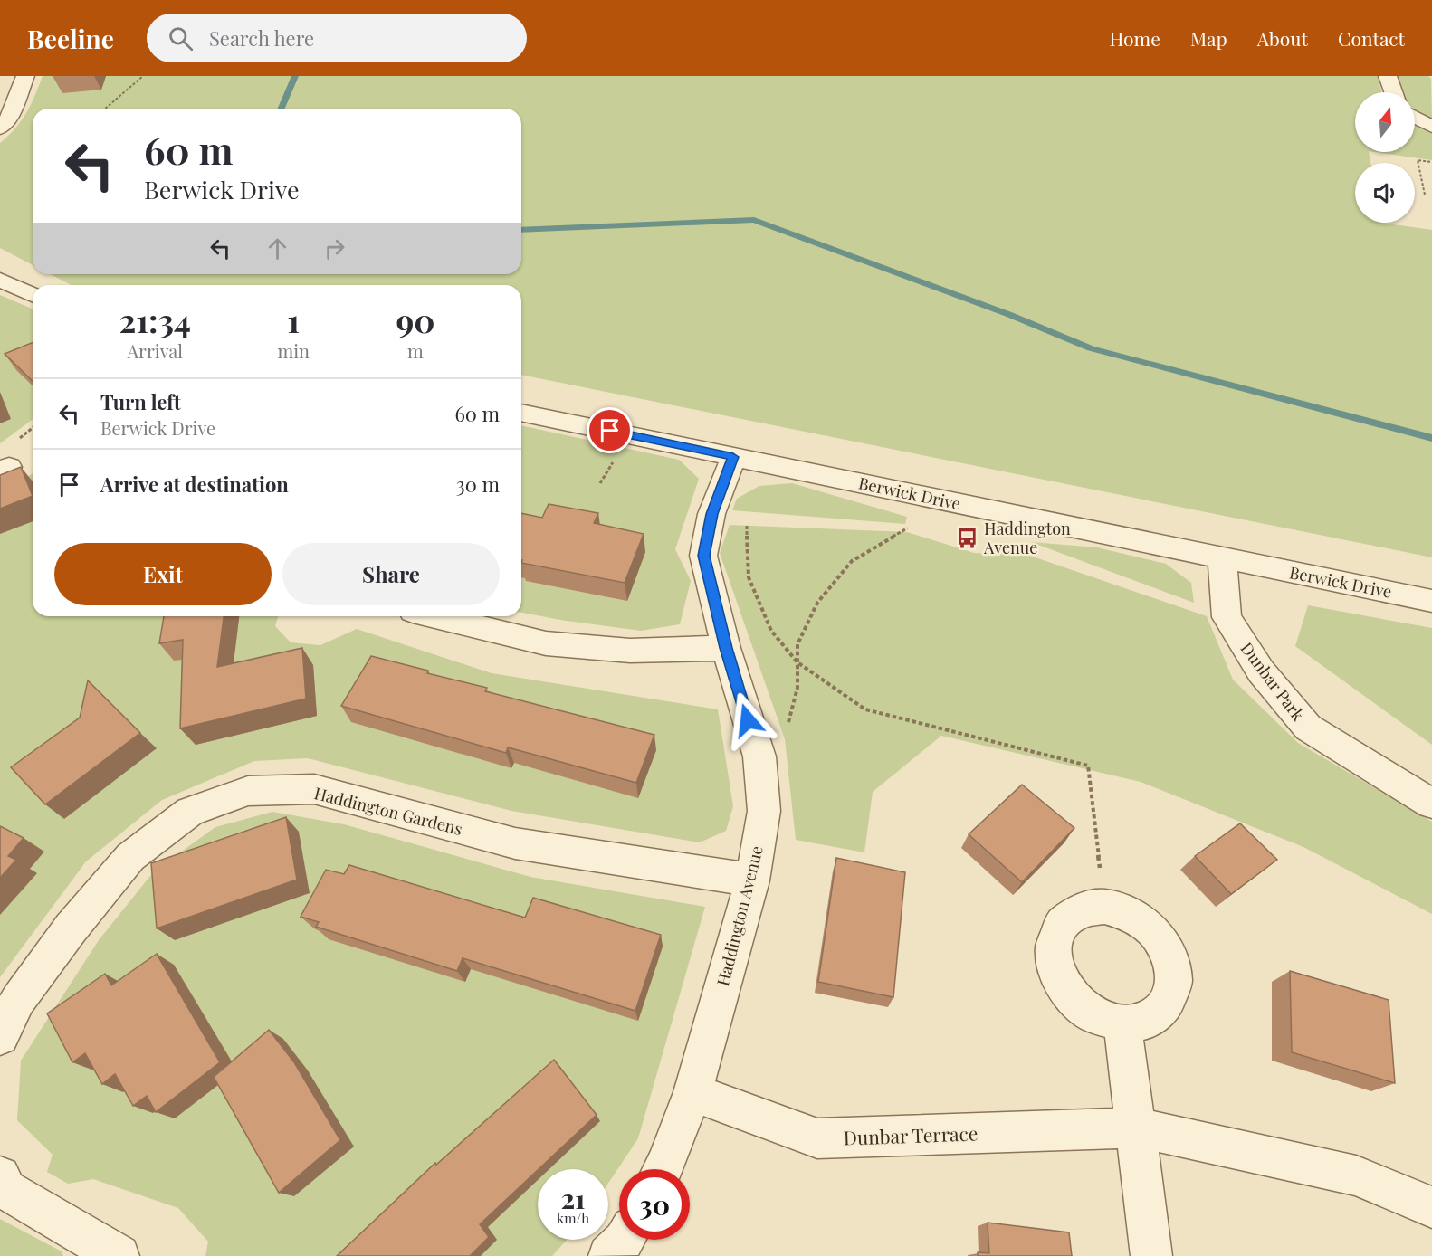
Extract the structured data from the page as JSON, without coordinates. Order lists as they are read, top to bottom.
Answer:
{
  "streets": {
    "street": [
      "Berwick Drive",
      "Dunbar Park",
      "Haddington Gardens",
      "Haddington Avenue",
      "Dunbar Terrace"
    ]
  },
  "crossings": [
    ["Berwick Drive", "Dunbar Park"],
    ["Berwick Drive", "Haddington Avenue"],
    ["Haddington Gardens", "Haddington Avenue"],
    ["Haddington Avenue", "Dunbar Terrace"]
  ],
  "places": {
    "bus stop": ["Haddington Avenue"]
  },
  "north": "top",
  "page": {
    "header": "Beeline",
    "search": "Search here",
    "nav": [
      "Home",
      "Map",
      "About",
      "Contact"
    ],
    "turn": ["60 m", "Berwick Drive"],
    "eta": [
      "21:34",
      "Arrival",
      "1",
      "min",
      "90",
      "m"
    ],
    "list": [
      {
        "name": "Turn left",
        "note": "Berwick Drive",
        "value": "60 m"
      },
      {
        "name": "Arrive at destination",
        "value": "30 m"
      }
    ],
    "buttons": ["Exit", "Share"],
    "speed": "21 km/h",
    "limit": "30"
  }
}
